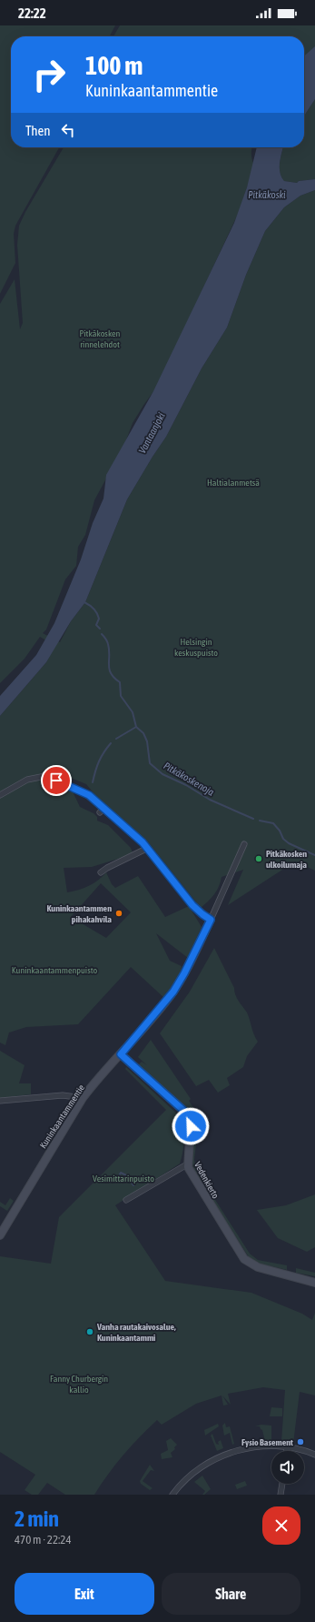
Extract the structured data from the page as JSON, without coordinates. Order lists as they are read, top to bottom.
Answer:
{
  "streets": {
    "street": ["Kuninkaantammentie", "Vedenkierto"]
  },
  "crossings": [
    ["Kuninkaantammentie", "Vedenkierto"]
  ],
  "water": ["Pitkäkoski", "Vantaanjoki", "Pitkäkoskenoja"],
  "parks": [
    "Pitkäkosken rinnelehdot",
    "Haltialanmetsä",
    "Helsingin keskuspuisto",
    "Kuninkaantammenpuisto",
    "Vesimittarinpuisto",
    "Fanny Churbergin kallio"
  ],
  "places": [
    "Pitkäkosken ulkoilumaja",
    "Kuninkaantammen pihakahvila",
    "Vanha rautakaivosalue, Kuninkaantammi",
    "Fysio Basement"
  ],
  "page": {
    "status": "22:22",
    "turn": ["100 m", "Kuninkaantammentie"],
    "then": "Then",
    "heading": ["2 min", "470 m · 22:24"],
    "buttons": ["Exit", "Share"]
  }
}
